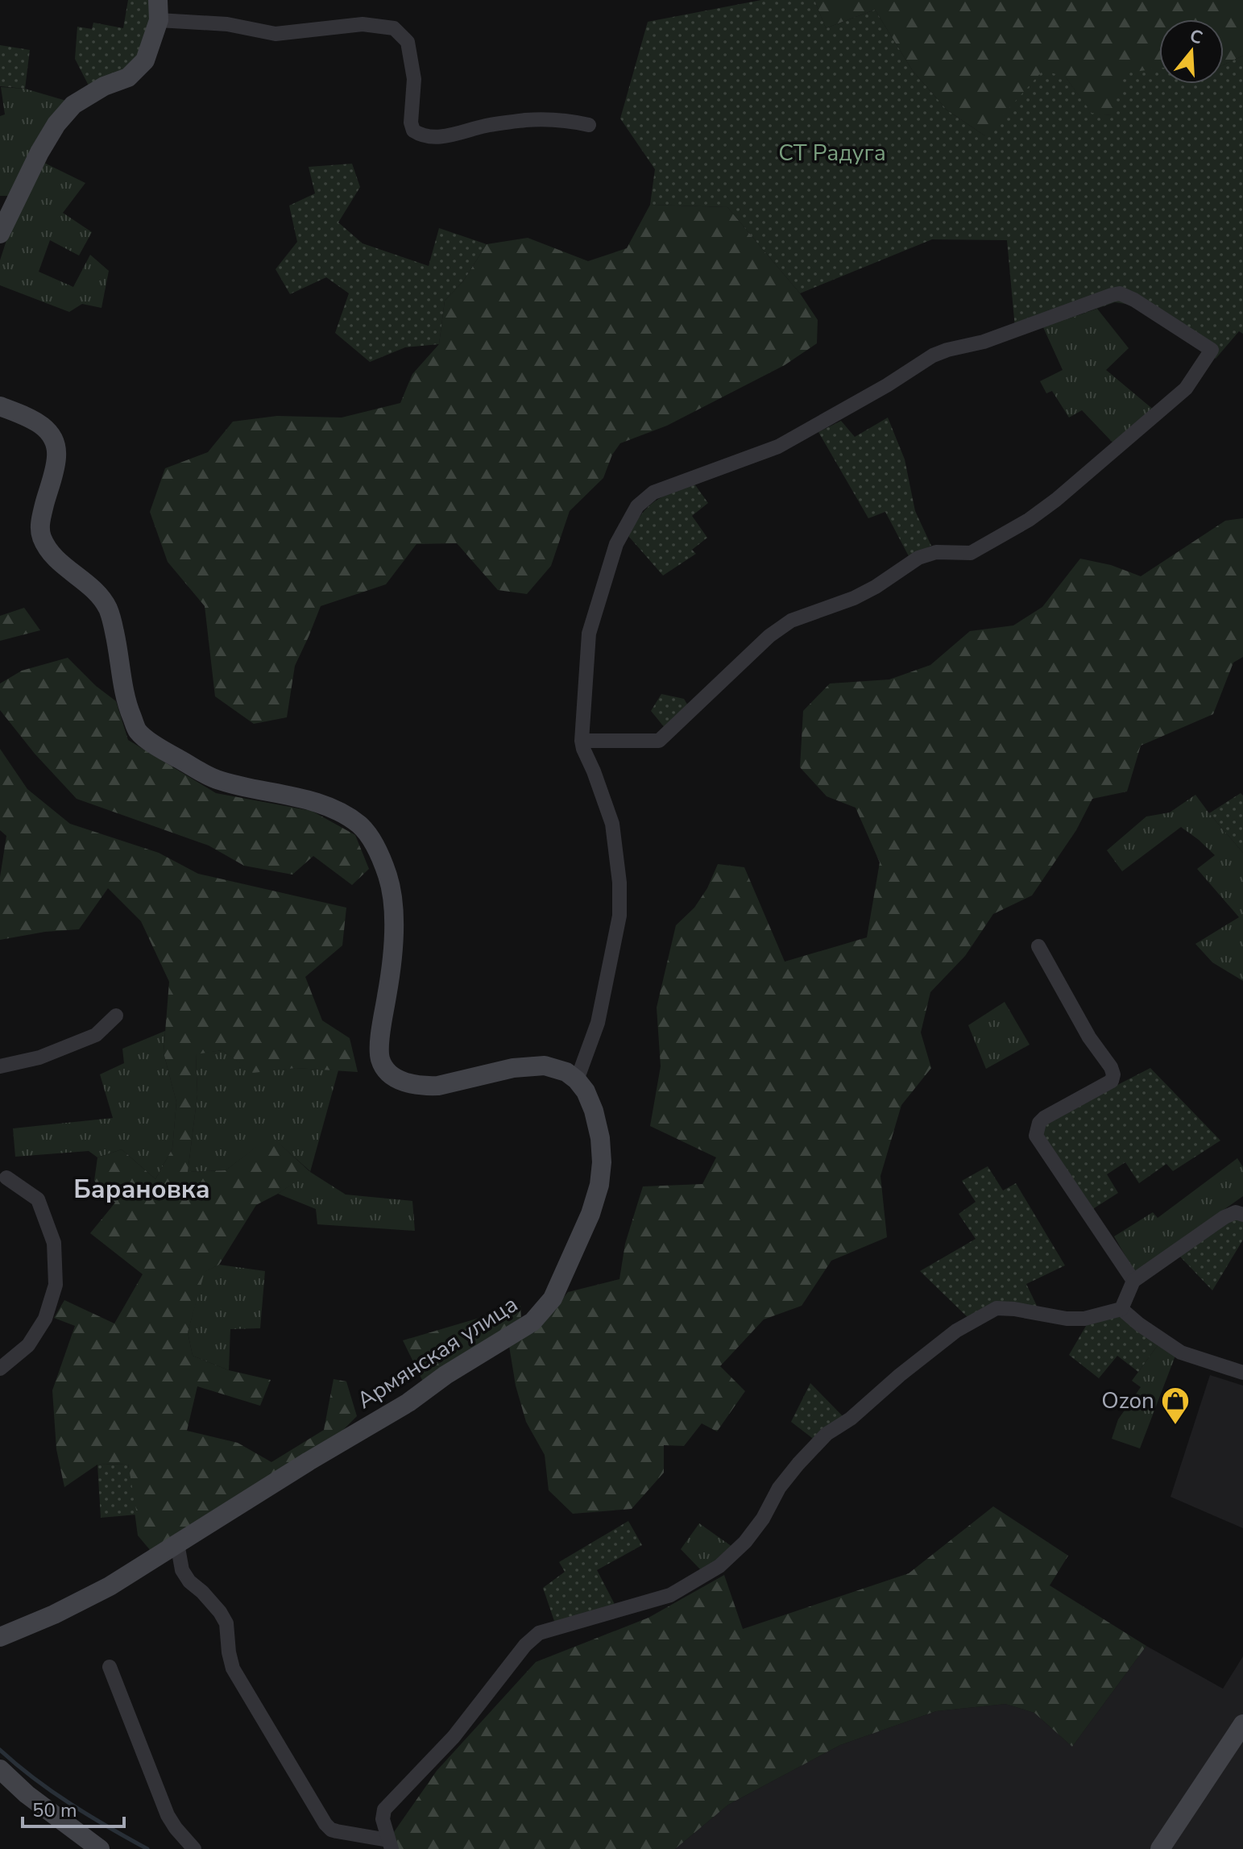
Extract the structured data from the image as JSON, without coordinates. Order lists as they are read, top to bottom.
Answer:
{
  "streets": {
    "street": ["Армянская улица"]
  },
  "districts": ["Барановка"],
  "parks": ["СТ Радуга"],
  "places": {
    "shop": ["Ozon"]
  },
  "scale_bar": "50 m",
  "north": "top"
}
